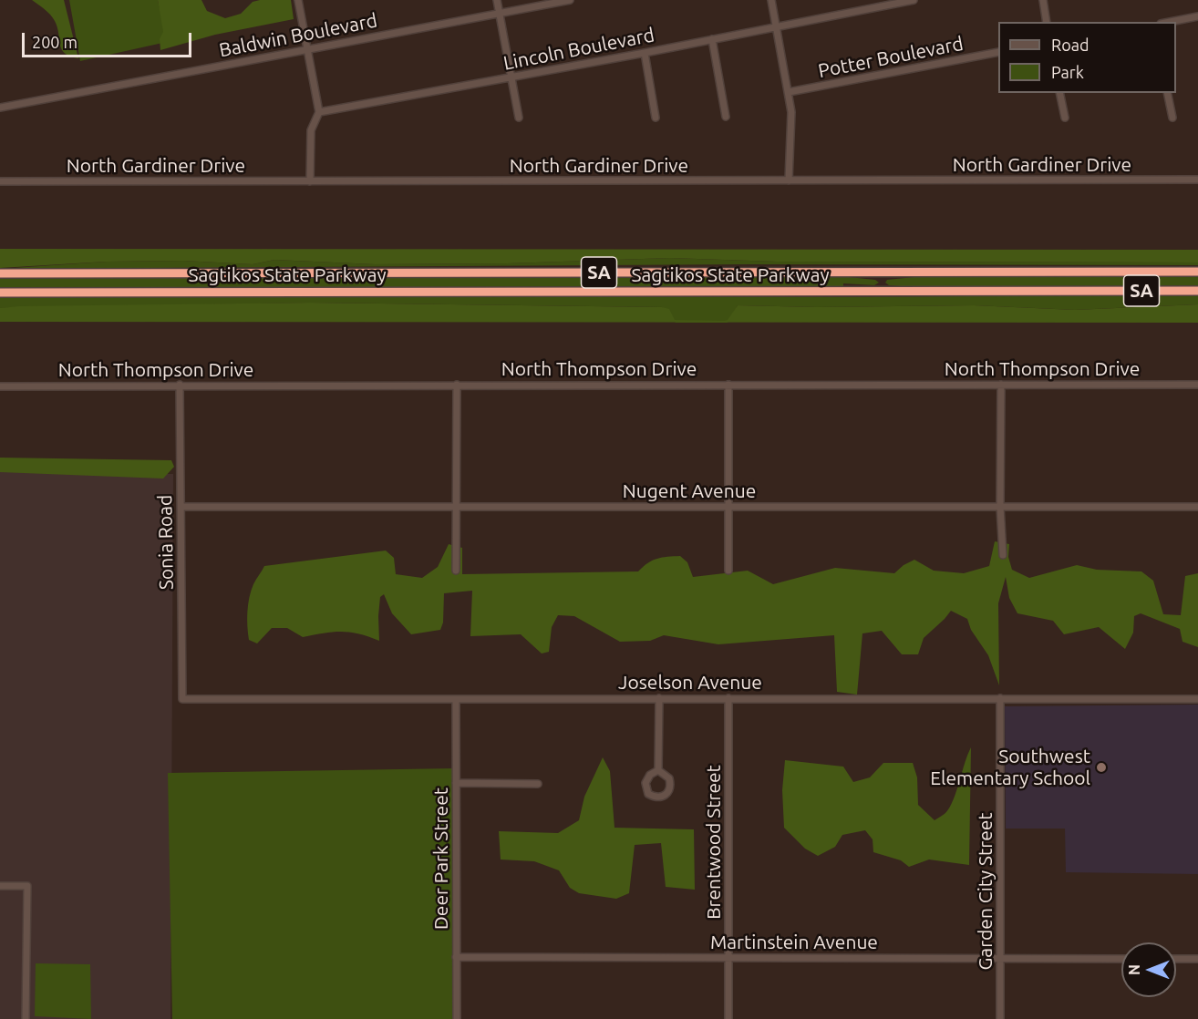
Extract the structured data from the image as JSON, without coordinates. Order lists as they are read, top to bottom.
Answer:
{
  "streets": {
    "highway": ["SA", "Sagtikos State Parkway"],
    "street": [
      "Baldwin Boulevard",
      "Lincoln Boulevard",
      "Potter Boulevard",
      "North Gardiner Drive",
      "North Thompson Drive",
      "Nugent Avenue",
      "Sonia Road",
      "Joselson Avenue",
      "Brentwood Street",
      "Deer Park Street",
      "Garden City Street",
      "Martinstein Avenue"
    ]
  },
  "crossings": [
    ["North Thompson Drive", "Sonia Road"],
    ["Nugent Avenue", "Sonia Road"],
    ["Sonia Road", "Joselson Avenue"],
    ["Joselson Avenue", "Brentwood Street"],
    ["Joselson Avenue", "Deer Park Street"],
    ["Joselson Avenue", "Garden City Street"],
    ["Brentwood Street", "Martinstein Avenue"],
    ["Deer Park Street", "Martinstein Avenue"],
    ["Garden City Street", "Martinstein Avenue"]
  ],
  "places": ["Southwest Elementary School"],
  "legend": ["Road", "Park"],
  "scale_bar": "200 m",
  "north": "left"
}
